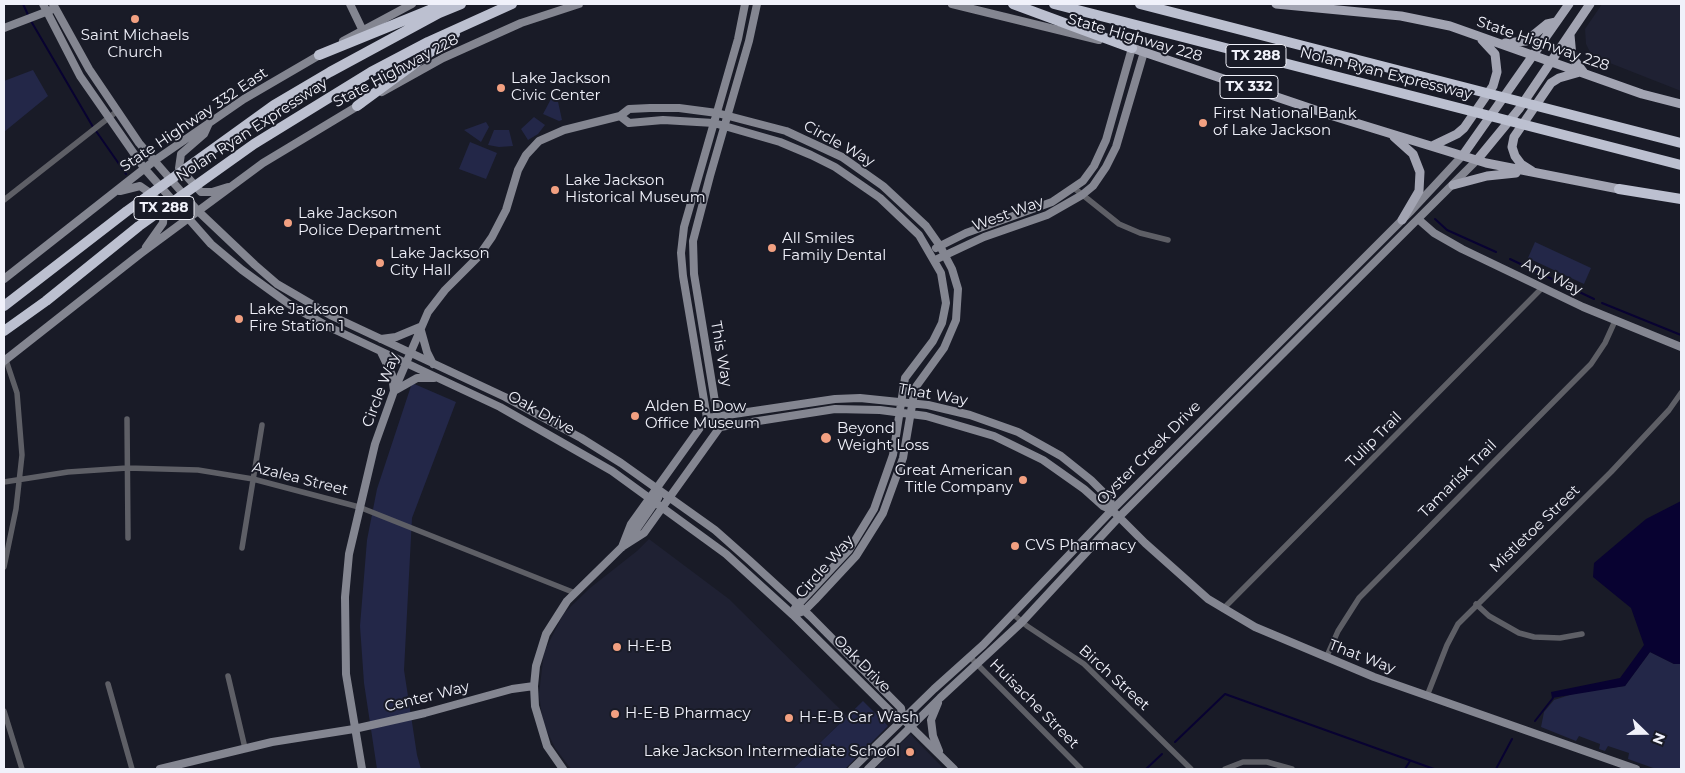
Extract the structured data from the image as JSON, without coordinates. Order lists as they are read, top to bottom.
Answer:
{
  "streets": {
    "highway": ["TX 288", "Nolan Ryan Expressway"],
    "main road": ["State Highway 228", "TX 332"],
    "street": [
      "State Highway 332 East",
      "Circle Way",
      "West Way",
      "Any Way",
      "This Way",
      "That Way",
      "Oak Drive",
      "Tulip Trail",
      "Oyster Creek Drive",
      "Azalea Street",
      "Tamarisk Trail",
      "Mistletoe Street",
      "Birch Street",
      "Center Way",
      "Huisache Street"
    ]
  },
  "crossings": [
    ["State Highway 228", "TX 332"],
    ["State Highway 228", "West Way"],
    ["TX 332", "Oyster Creek Drive"],
    ["State Highway 332 East", "Oak Drive"],
    ["Circle Way", "West Way"],
    ["Circle Way", "This Way"],
    ["Circle Way", "That Way"],
    ["Circle Way", "Oak Drive"],
    ["Circle Way", "Azalea Street"],
    ["Circle Way", "Center Way"],
    ["Any Way", "Tulip Trail"],
    ["Any Way", "Oyster Creek Drive"],
    ["Any Way", "Tamarisk Trail"],
    ["This Way", "That Way"],
    ["That Way", "Tulip Trail"],
    ["That Way", "Oyster Creek Drive"],
    ["That Way", "Tamarisk Trail"],
    ["That Way", "Mistletoe Street"],
    ["Oak Drive", "Oyster Creek Drive"],
    ["Oyster Creek Drive", "Birch Street"],
    ["Oyster Creek Drive", "Huisache Street"]
  ],
  "places": [
    "Saint Michaels Church",
    "Lake Jackson Civic Center",
    "First National Bank of Lake Jackson",
    "Lake Jackson Historical Museum",
    "Lake Jackson Police Department",
    "All Smiles Family Dental",
    "Lake Jackson City Hall",
    "Lake Jackson Fire Station 1",
    "Alden B. Dow Office Museum",
    "Beyond Weight Loss",
    "Great American Title Company",
    "CVS Pharmacy",
    "H-E-B",
    "H-E-B Pharmacy",
    "H-E-B Car Wash",
    "Lake Jackson Intermediate School"
  ],
  "north": "right"
}
